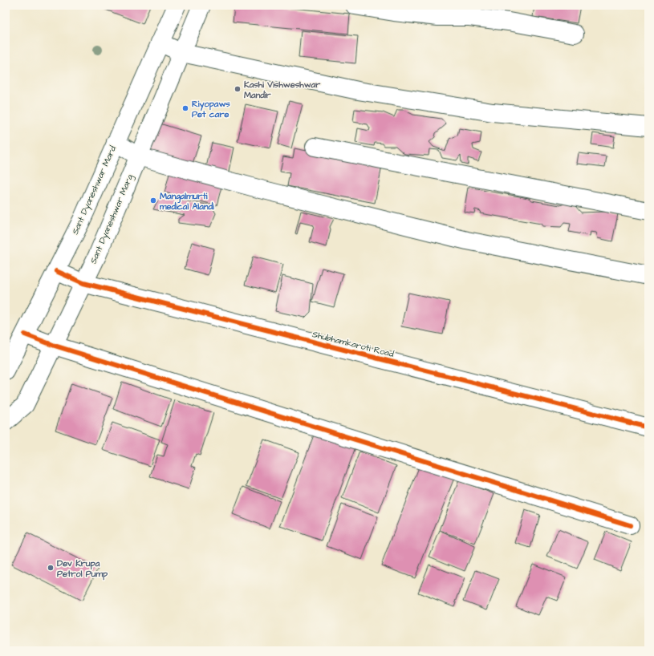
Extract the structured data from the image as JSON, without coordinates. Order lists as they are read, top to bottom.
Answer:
{
  "streets": {
    "street": ["Sant Dyaneshwar Mard", "Sant Dyaneshwar Marg", "Shubhamkaroti Road"]
  },
  "crossings": [
    ["Sant Dyaneshwar Mard", "Shubhamkaroti Road"],
    ["Sant Dyaneshwar Marg", "Shubhamkaroti Road"]
  ],
  "places": [
    "Kashi Vishweshwar Mandir",
    "Riyopaws Pet care",
    "Mangalmurti medical Alandi",
    "Dev Krupa Petrol Pump"
  ]
}
